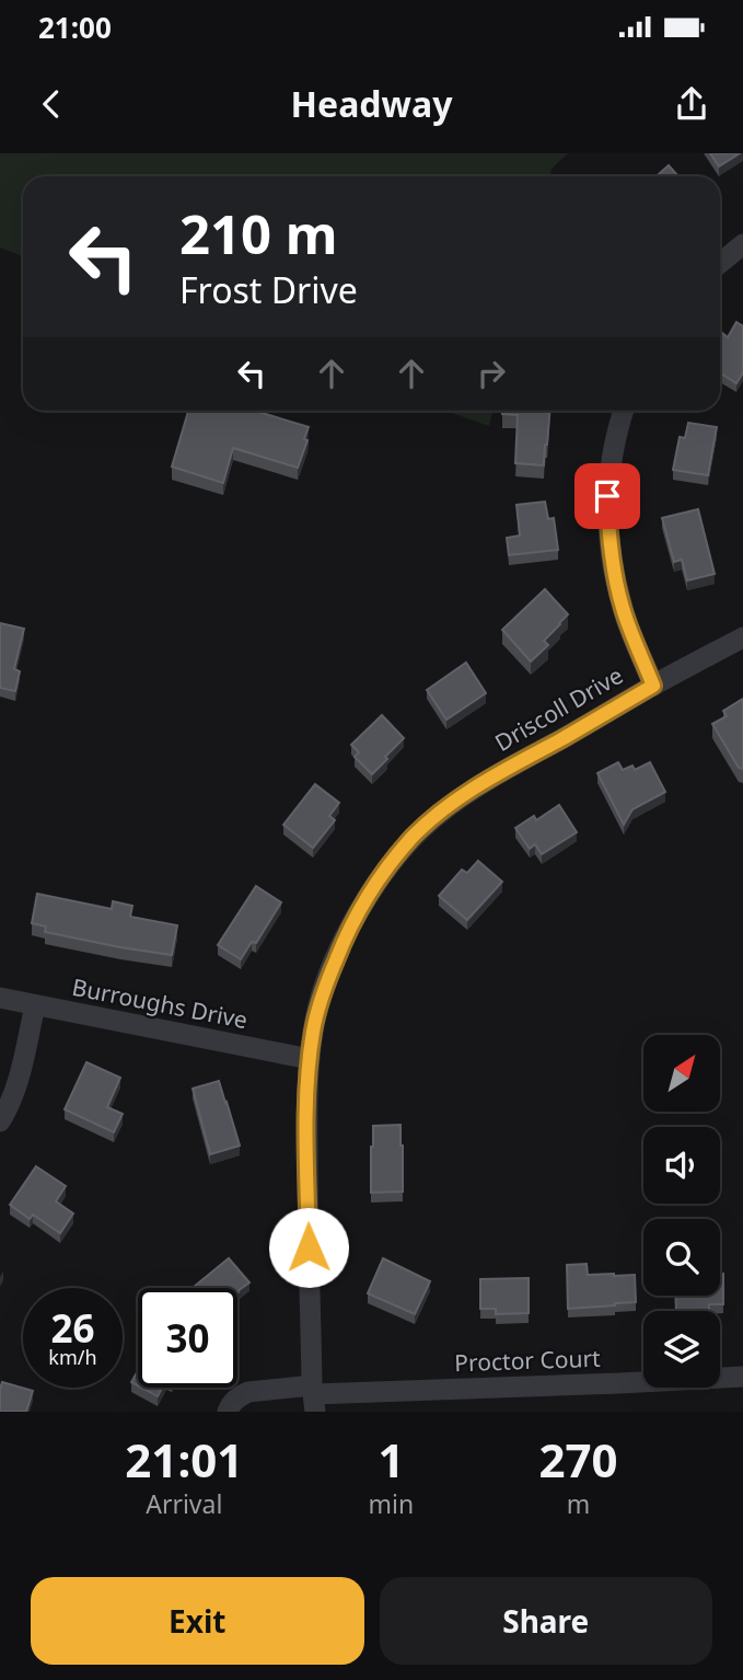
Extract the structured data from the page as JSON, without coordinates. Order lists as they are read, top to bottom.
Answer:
{
  "streets": {
    "street": ["Driscoll Drive", "Burroughs Drive", "Proctor Court"]
  },
  "crossings": [
    ["Driscoll Drive", "Burroughs Drive"],
    ["Driscoll Drive", "Proctor Court"]
  ],
  "north": "top right",
  "page": {
    "status": "21:00",
    "header": "Headway",
    "turn": ["210 m", "Frost Drive"],
    "speed": "26 km/h",
    "limit": "30",
    "eta": [
      "21:01",
      "Arrival",
      "1",
      "min",
      "270",
      "m"
    ],
    "buttons": ["Exit", "Share"]
  }
}
